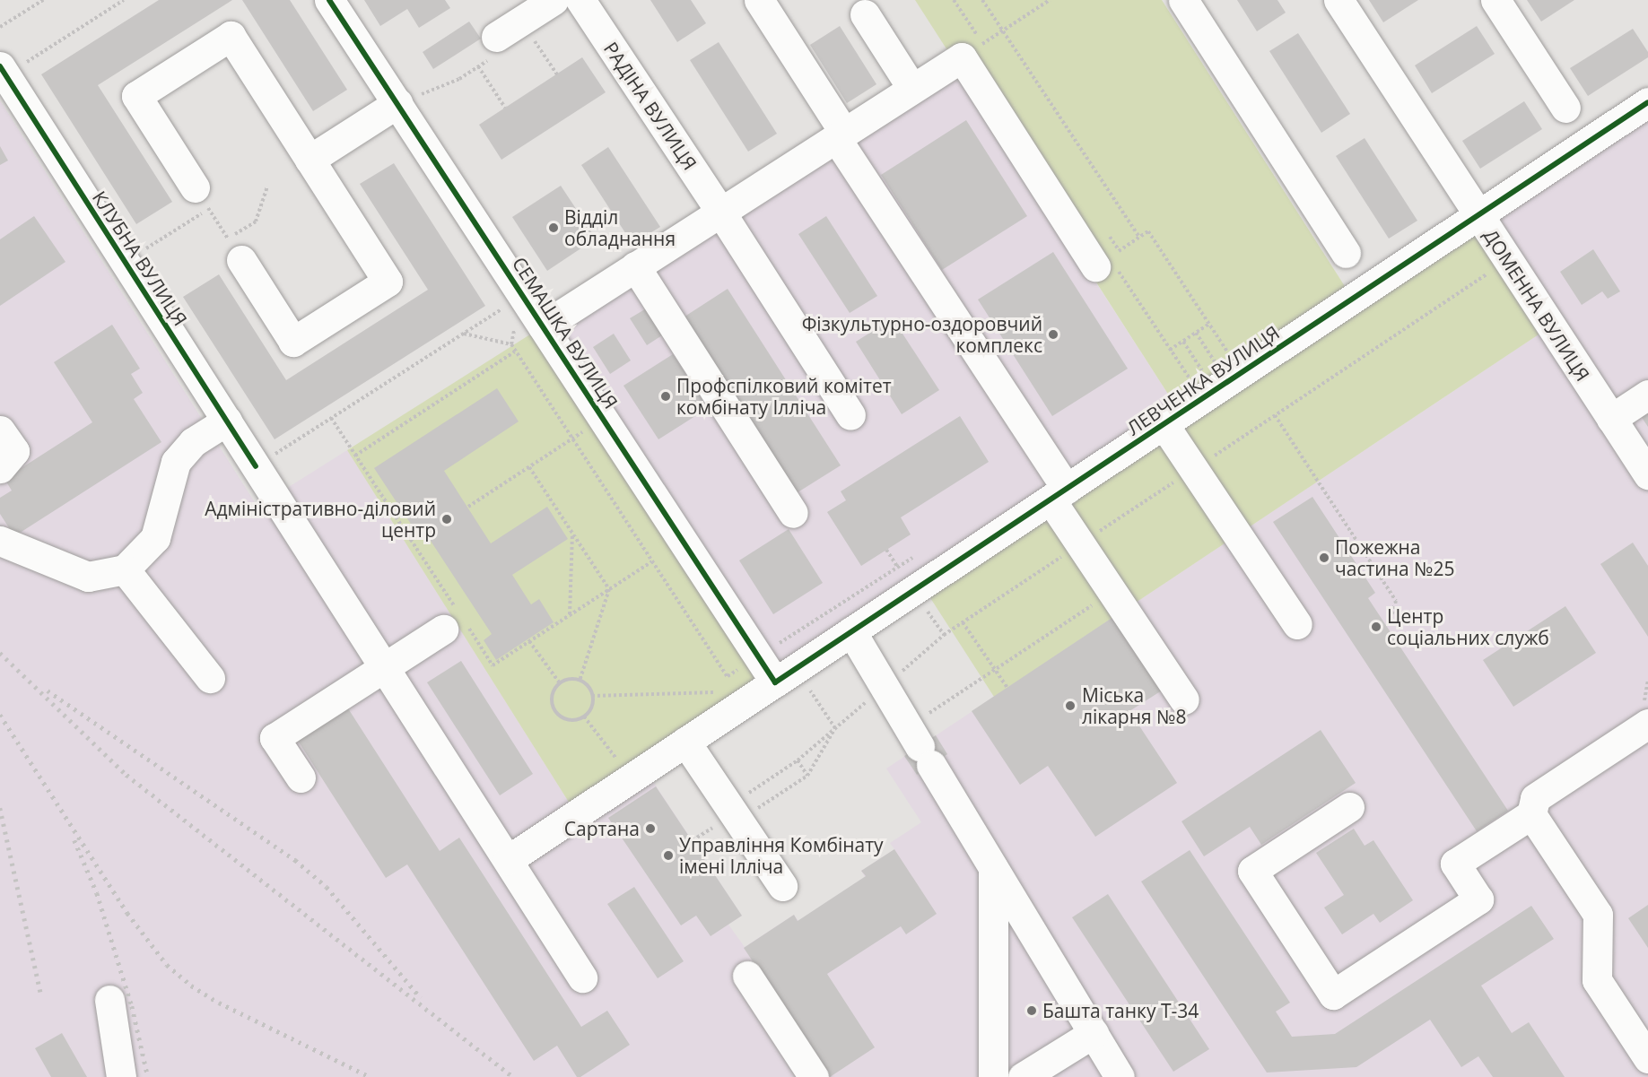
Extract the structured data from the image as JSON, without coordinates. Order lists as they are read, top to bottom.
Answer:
{
  "streets": {
    "street": [
      "РАДІНА ВУЛИЦЯ",
      "КЛУБНА ВУЛИЦЯ",
      "ДОМЕННА ВУЛИЦЯ",
      "СЕМАШКА ВУЛИЦЯ",
      "ЛЕВЧЕНКА ВУЛИЦЯ"
    ]
  },
  "crossings": [
    ["КЛУБНА ВУЛИЦЯ", "ЛЕВЧЕНКА ВУЛИЦЯ"],
    ["ДОМЕННА ВУЛИЦЯ", "ЛЕВЧЕНКА ВУЛИЦЯ"],
    ["СЕМАШКА ВУЛИЦЯ", "ЛЕВЧЕНКА ВУЛИЦЯ"]
  ],
  "places": [
    "Відділ обладнання",
    "Фізкультурно-оздоровчий комплекс",
    "Профспілковий комітет комбінату Ілліча",
    "Адміністративно-діловий центр",
    "Пожежна частина №25",
    "Центр соціальних служб",
    "Міська лікарня №8",
    "Сартана",
    "Управління Комбінату імені Ілліча",
    "Башта танку Т-34"
  ]
}
